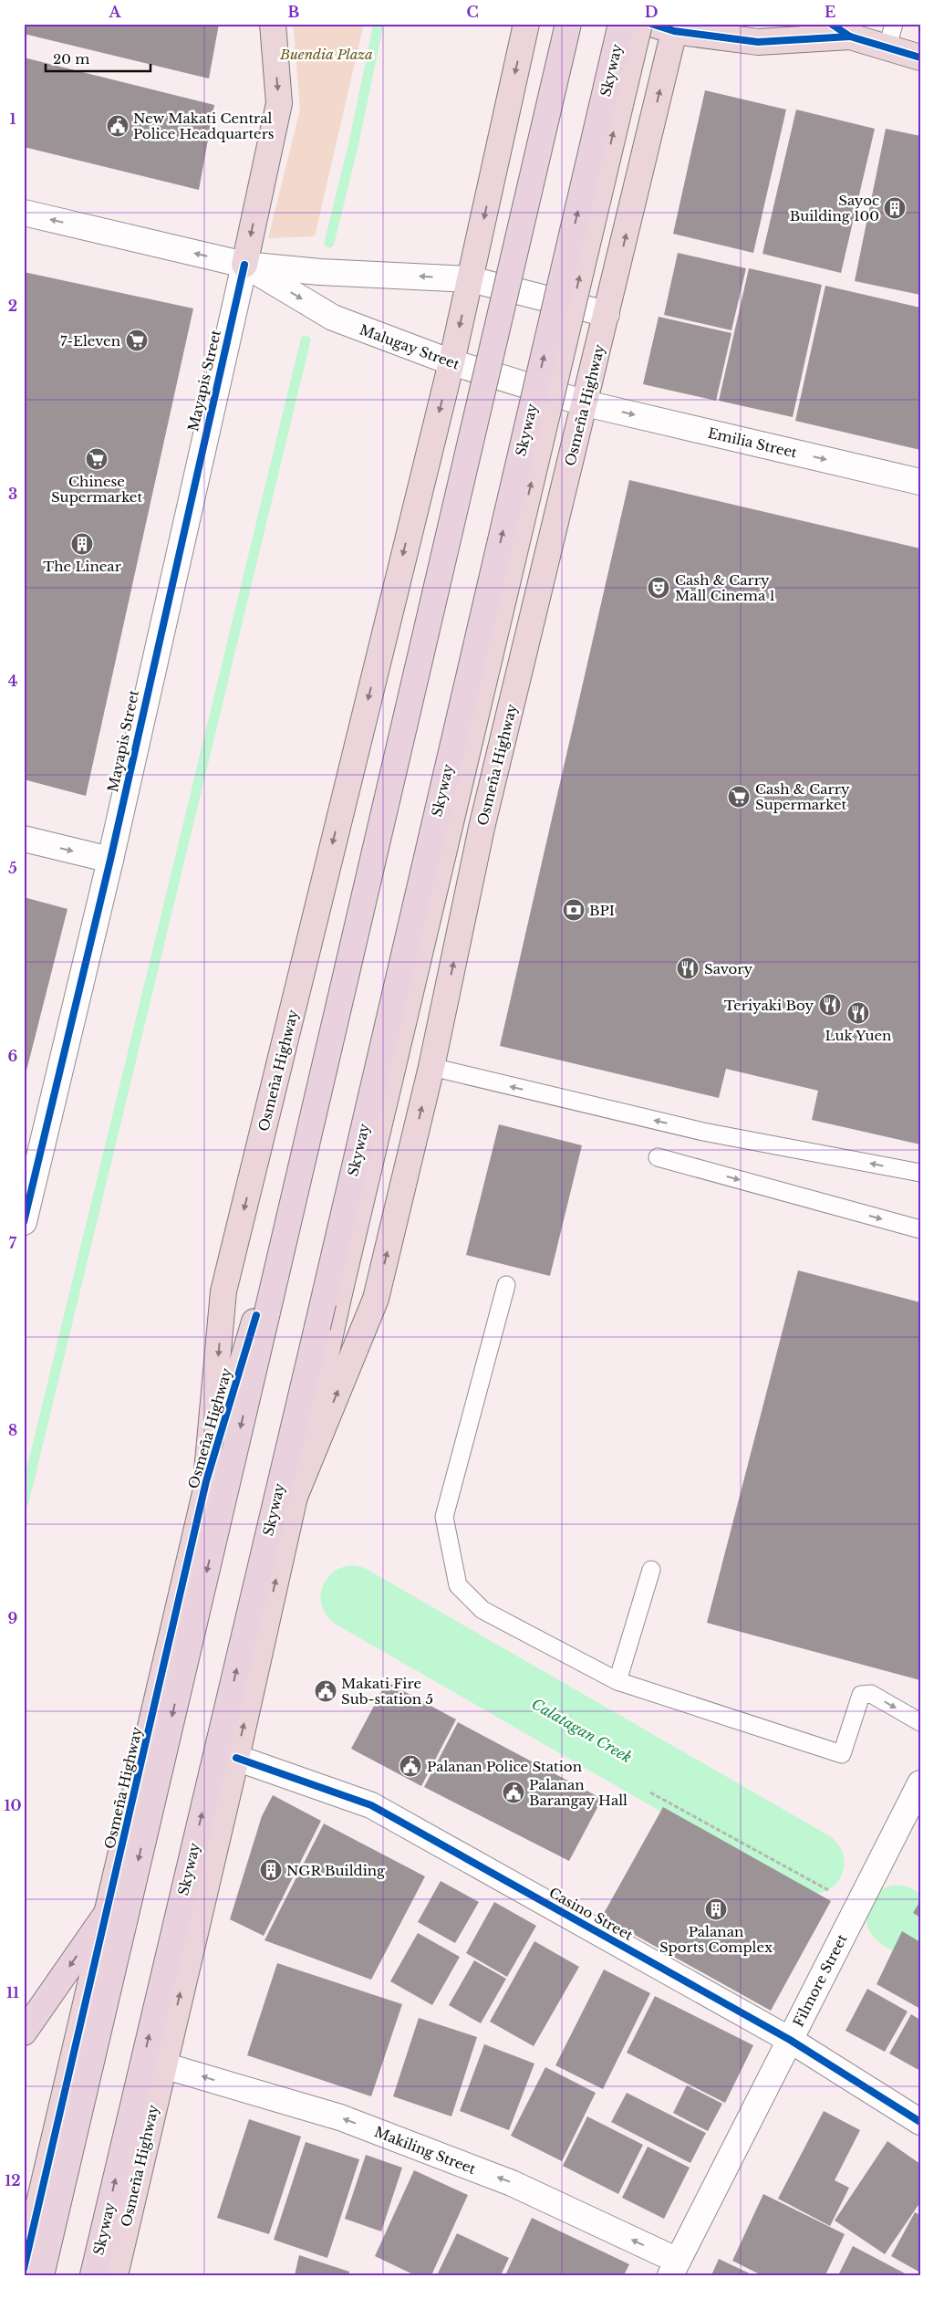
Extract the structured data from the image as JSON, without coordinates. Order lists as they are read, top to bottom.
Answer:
{
  "streets": {
    "highway": ["Skyway"],
    "main road": ["Osmeña Highway"],
    "street": [
      "Malugay Street",
      "Mayapis Street",
      "Emilia Street",
      "Casino Street",
      "Filmore Street",
      "Makiling Street"
    ]
  },
  "crossings": [
    ["Malugay Street", "Mayapis Street"],
    ["Malugay Street", "Osmeña Highway"],
    ["Malugay Street", "Emilia Street"],
    ["Osmeña Highway", "Emilia Street"],
    ["Osmeña Highway", "Casino Street"],
    ["Osmeña Highway", "Makiling Street"],
    ["Casino Street", "Filmore Street"],
    ["Filmore Street", "Makiling Street"]
  ],
  "one_way": ["Emilia Street", "Makiling Street"],
  "water": ["Calatagan Creek"],
  "parks": ["Buendia Plaza"],
  "places": {
    "public building": [
      "New Makati Central Police Headquarters",
      "Makati Fire Sub-station 5",
      "Palanan Police Station",
      "Palanan Barangay Hall"
    ],
    "building": [
      "Sayoc Building 100",
      "The Linear",
      "NGR Building",
      "Palanan Sports Complex"
    ],
    "supermarket": ["7-Eleven", "Chinese Supermarket", "Cash & Carry Supermarket"],
    "theatre": ["Cash & Carry Mall Cinema 1"],
    "bank": ["BPI"],
    "restaurant": ["Savory", "Teriyaki Boy", "Luk Yuen"]
  },
  "scale_bar": "20 m",
  "grid": {
    "columns": [
      "A",
      "B",
      "C",
      "D",
      "E"
    ],
    "rows": [
      "1",
      "2",
      "3",
      "4",
      "5",
      "6",
      "7",
      "8",
      "9",
      "10",
      "11",
      "12"
    ]
  }
}
